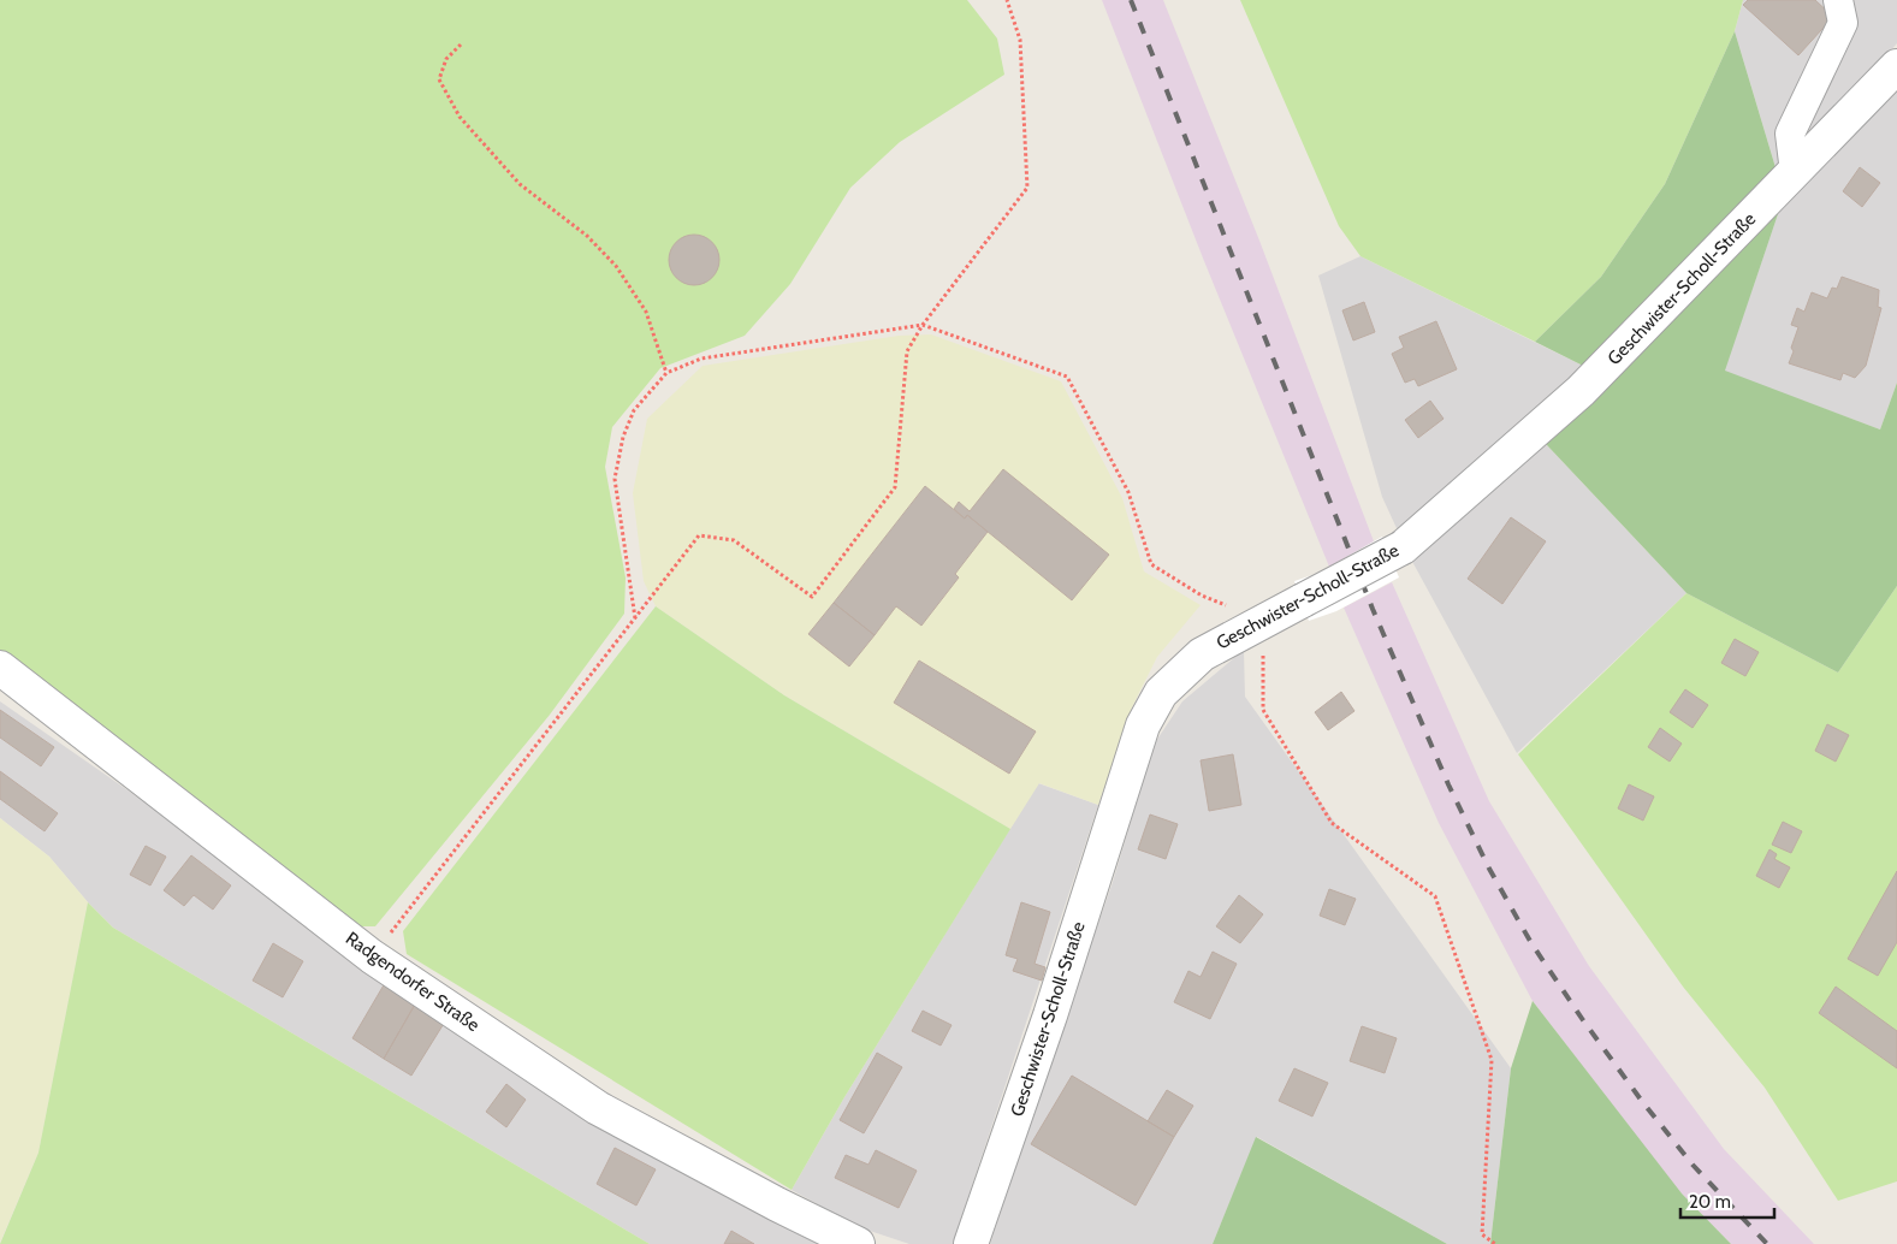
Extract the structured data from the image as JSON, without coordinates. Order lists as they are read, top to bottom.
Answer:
{
  "streets": {
    "street": ["Geschwister-Scholl-Straße", "Radgendorfer Straße"]
  },
  "scale_bar": "20 m"
}
